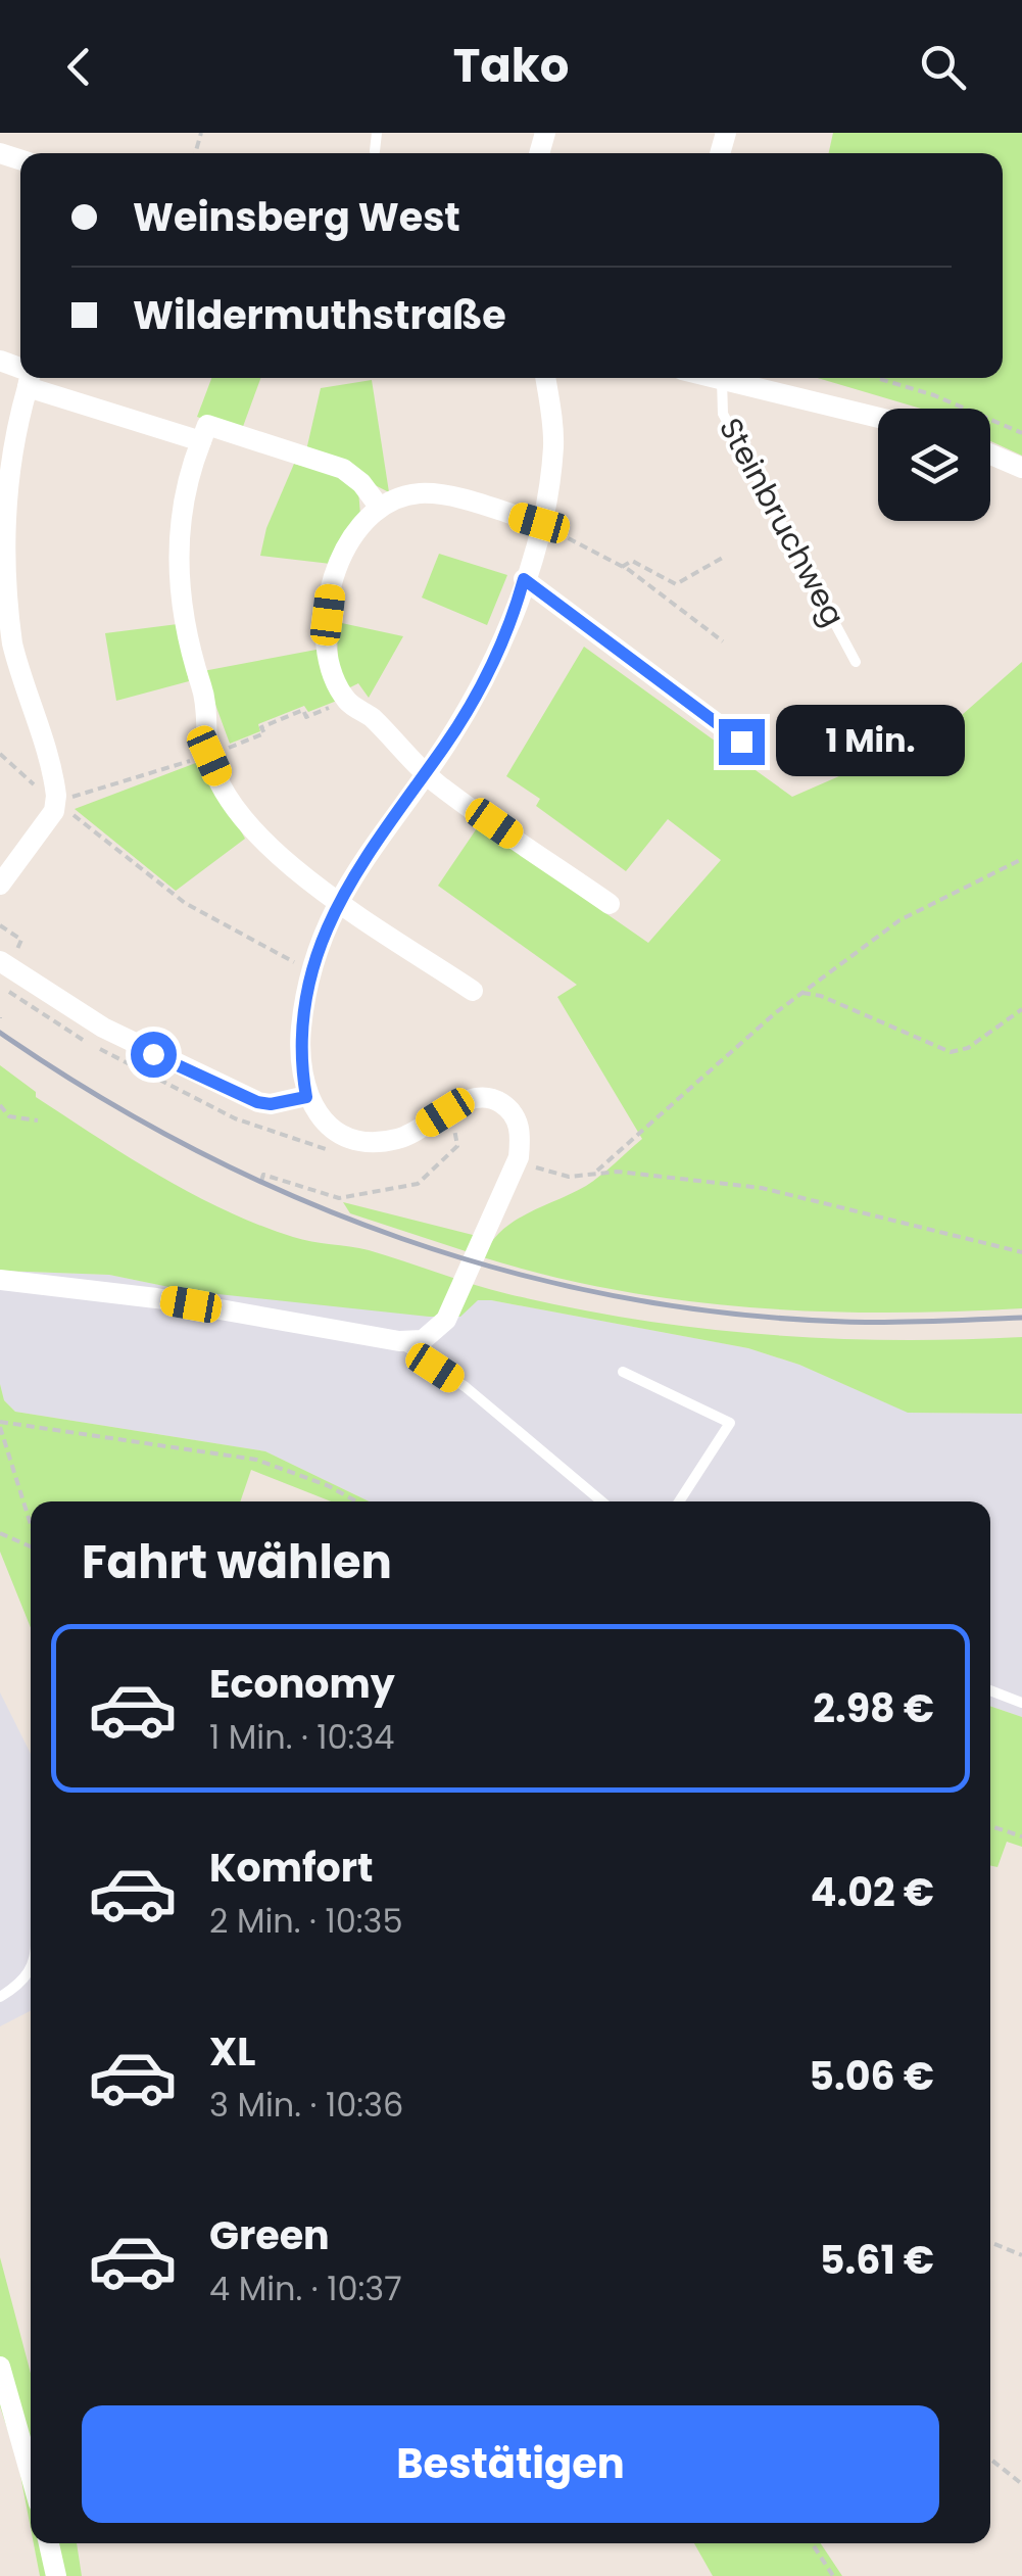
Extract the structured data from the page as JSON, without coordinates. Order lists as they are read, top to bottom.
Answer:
{
  "streets": {
    "street": ["Steinbruchweg"]
  },
  "page": {
    "header": "Tako",
    "banner": ["Weinsberg West", "Wildermuthstraße"],
    "bubble": "1 Min.",
    "heading": "Fahrt wählen",
    "list": [
      {
        "name": "Economy",
        "note": "1 Min. · 10:34",
        "value": "2.98 €"
      },
      {
        "name": "Komfort",
        "note": "2 Min. · 10:35",
        "value": "4.02 €"
      },
      {
        "name": "XL",
        "note": "3 Min. · 10:36",
        "value": "5.06 €"
      },
      {
        "name": "Green",
        "note": "4 Min. · 10:37",
        "value": "5.61 €"
      }
    ],
    "buttons": "Bestätigen"
  }
}
